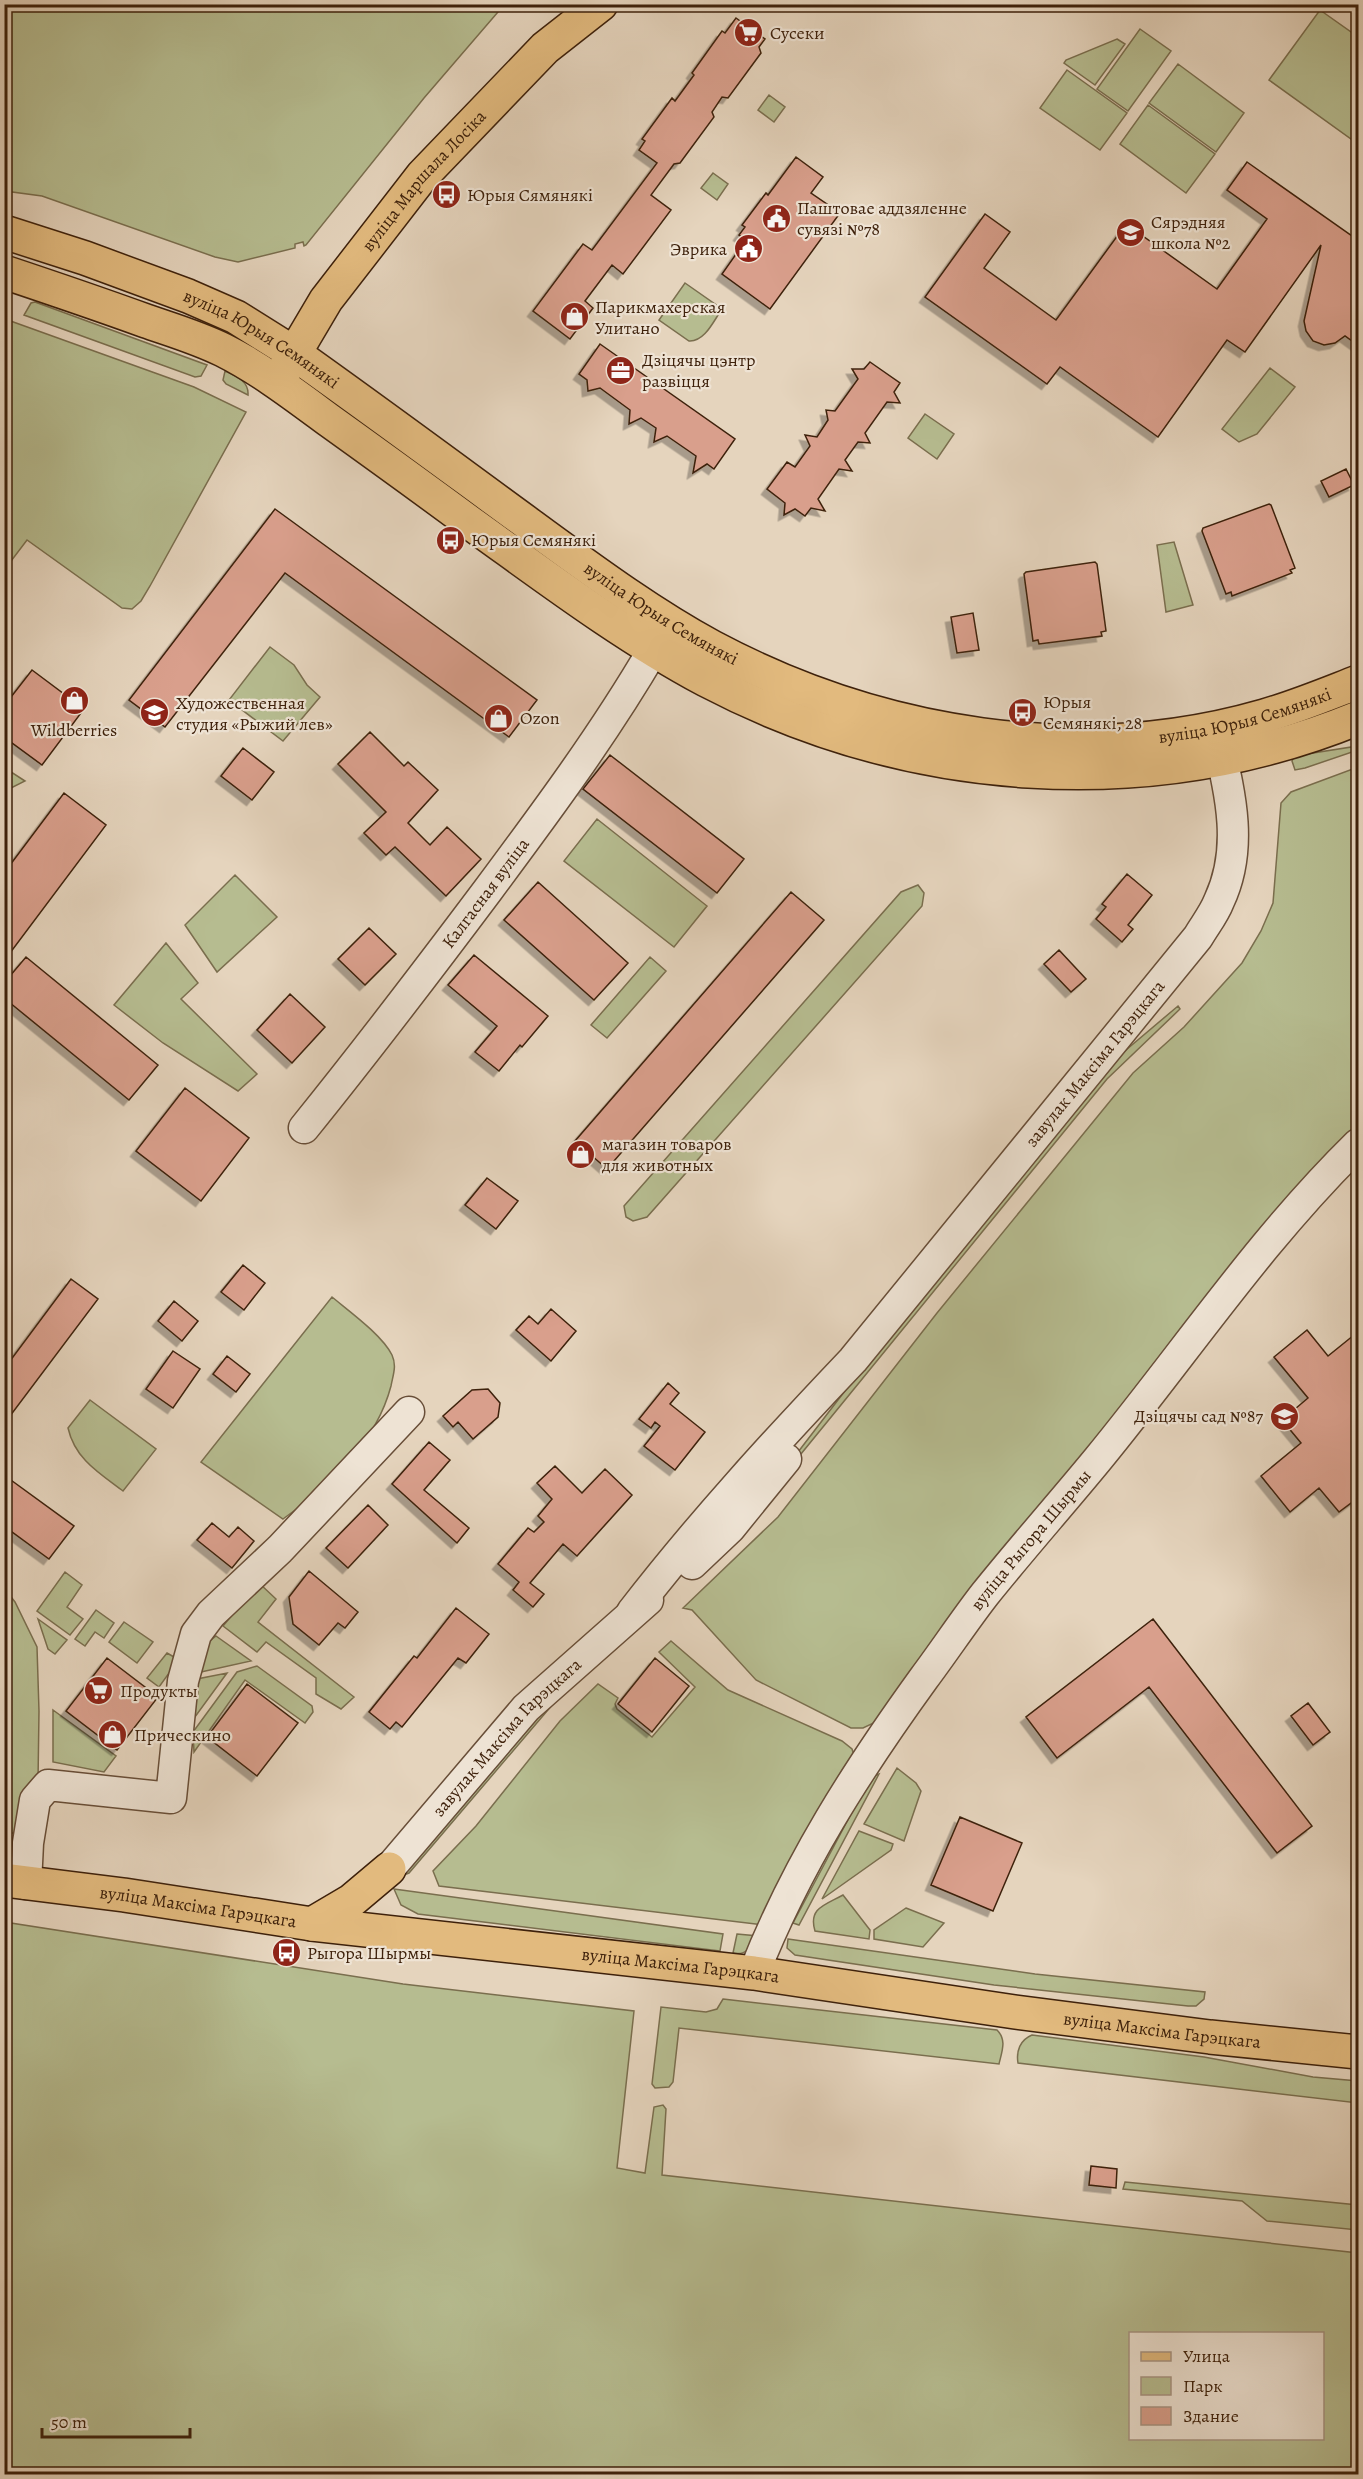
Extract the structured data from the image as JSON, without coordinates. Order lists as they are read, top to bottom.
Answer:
{
  "streets": {
    "main road": ["вуліца Маршала Лосіка", "вуліца Юрыя Семянякі", "вуліца Максіма Гарэцкага"],
    "street": ["Калгасная вуліца", "завулак Максіма Гарэцкага", "вуліца Рыгора Шырмы"]
  },
  "crossings": [
    ["вуліца Маршала Лосіка", "вуліца Юрыя Семянякі"],
    ["вуліца Юрыя Семянякі", "Калгасная вуліца"],
    ["вуліца Юрыя Семянякі", "завулак Максіма Гарэцкага"],
    ["вуліца Рыгора Шырмы", "вуліца Максіма Гарэцкага"]
  ],
  "places": {
    "supermarket": ["Сусеки", "Продукты"],
    "bus stop": [
      "Юрыя Сямянякі",
      "Юрыя Семянякі",
      "Юрыя Семянякі, 28",
      "Рыгора Шырмы"
    ],
    "public building": ["Паштовае аддзяленне сувязі №78", "Эврика"],
    "school or university": ["Сярэдняя школа №2", "Художественная студия «Рыжий лев»", "Дзіцячы сад №87"],
    "shop": [
      "Парикмахерская Улитано",
      "Wildberries",
      "Ozon",
      "магазин товаров для животных",
      "Прическино"
    ],
    "office": ["Дзіцячы цэнтр развіцця"]
  },
  "legend": ["Улица", "Парк", "Здание"],
  "scale_bar": "50 m"
}
